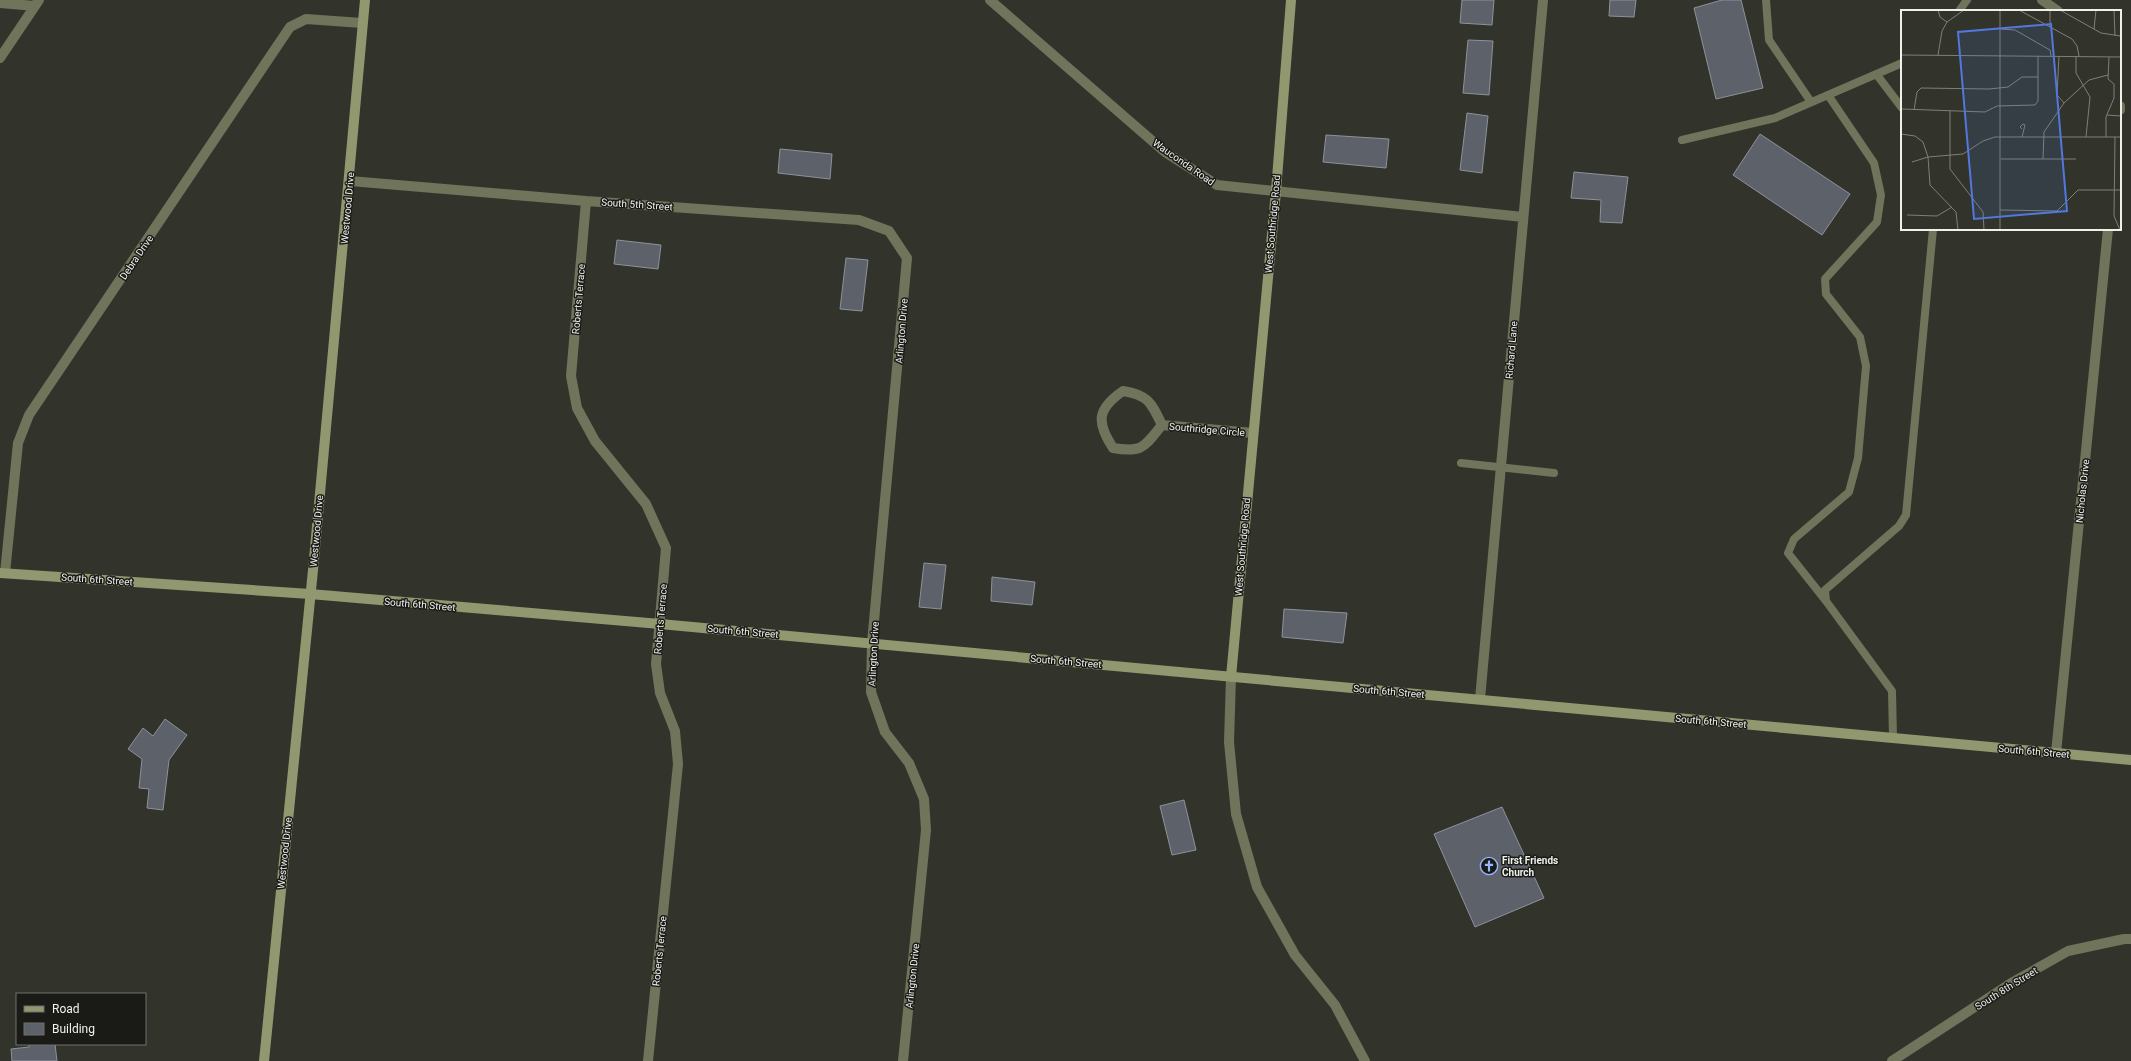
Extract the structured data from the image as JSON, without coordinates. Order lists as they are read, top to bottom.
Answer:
{
  "streets": {
    "main road": ["Westwood Drive", "West Southridge Road", "South 6th Street"],
    "street": [
      "Wauconda Road",
      "South 5th Street",
      "Debra Drive",
      "Roberts Terrace",
      "Arlington Drive",
      "Richard Lane",
      "Southridge Circle",
      "Nicholas Drive",
      "South 8th Street"
    ]
  },
  "crossings": [
    ["Wauconda Road", "West Southridge Road"],
    ["Wauconda Road", "Richard Lane"],
    ["South 5th Street", "Westwood Drive"],
    ["South 5th Street", "Roberts Terrace"],
    ["South 5th Street", "Arlington Drive"],
    ["Westwood Drive", "Debra Drive"],
    ["Westwood Drive", "South 6th Street"],
    ["West Southridge Road", "Southridge Circle"],
    ["West Southridge Road", "South 6th Street"],
    ["Debra Drive", "South 6th Street"],
    ["Roberts Terrace", "South 6th Street"],
    ["Arlington Drive", "South 6th Street"],
    ["Richard Lane", "South 6th Street"],
    ["Nicholas Drive", "South 6th Street"]
  ],
  "places": {
    "church": ["First Friends Church"]
  },
  "legend": ["Road", "Building"]
}
